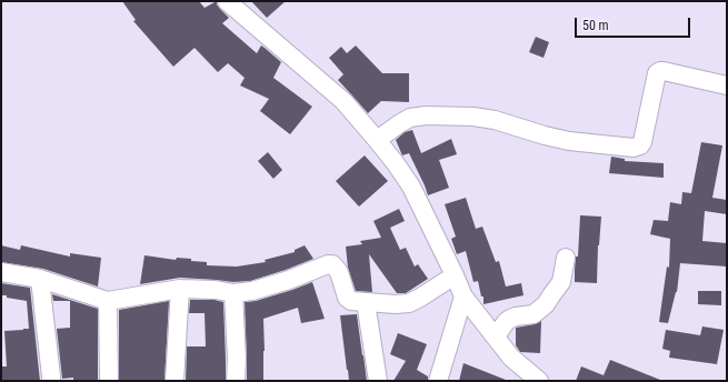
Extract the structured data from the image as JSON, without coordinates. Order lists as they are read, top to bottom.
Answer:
{
  "scale_bar": "50 m"
}
